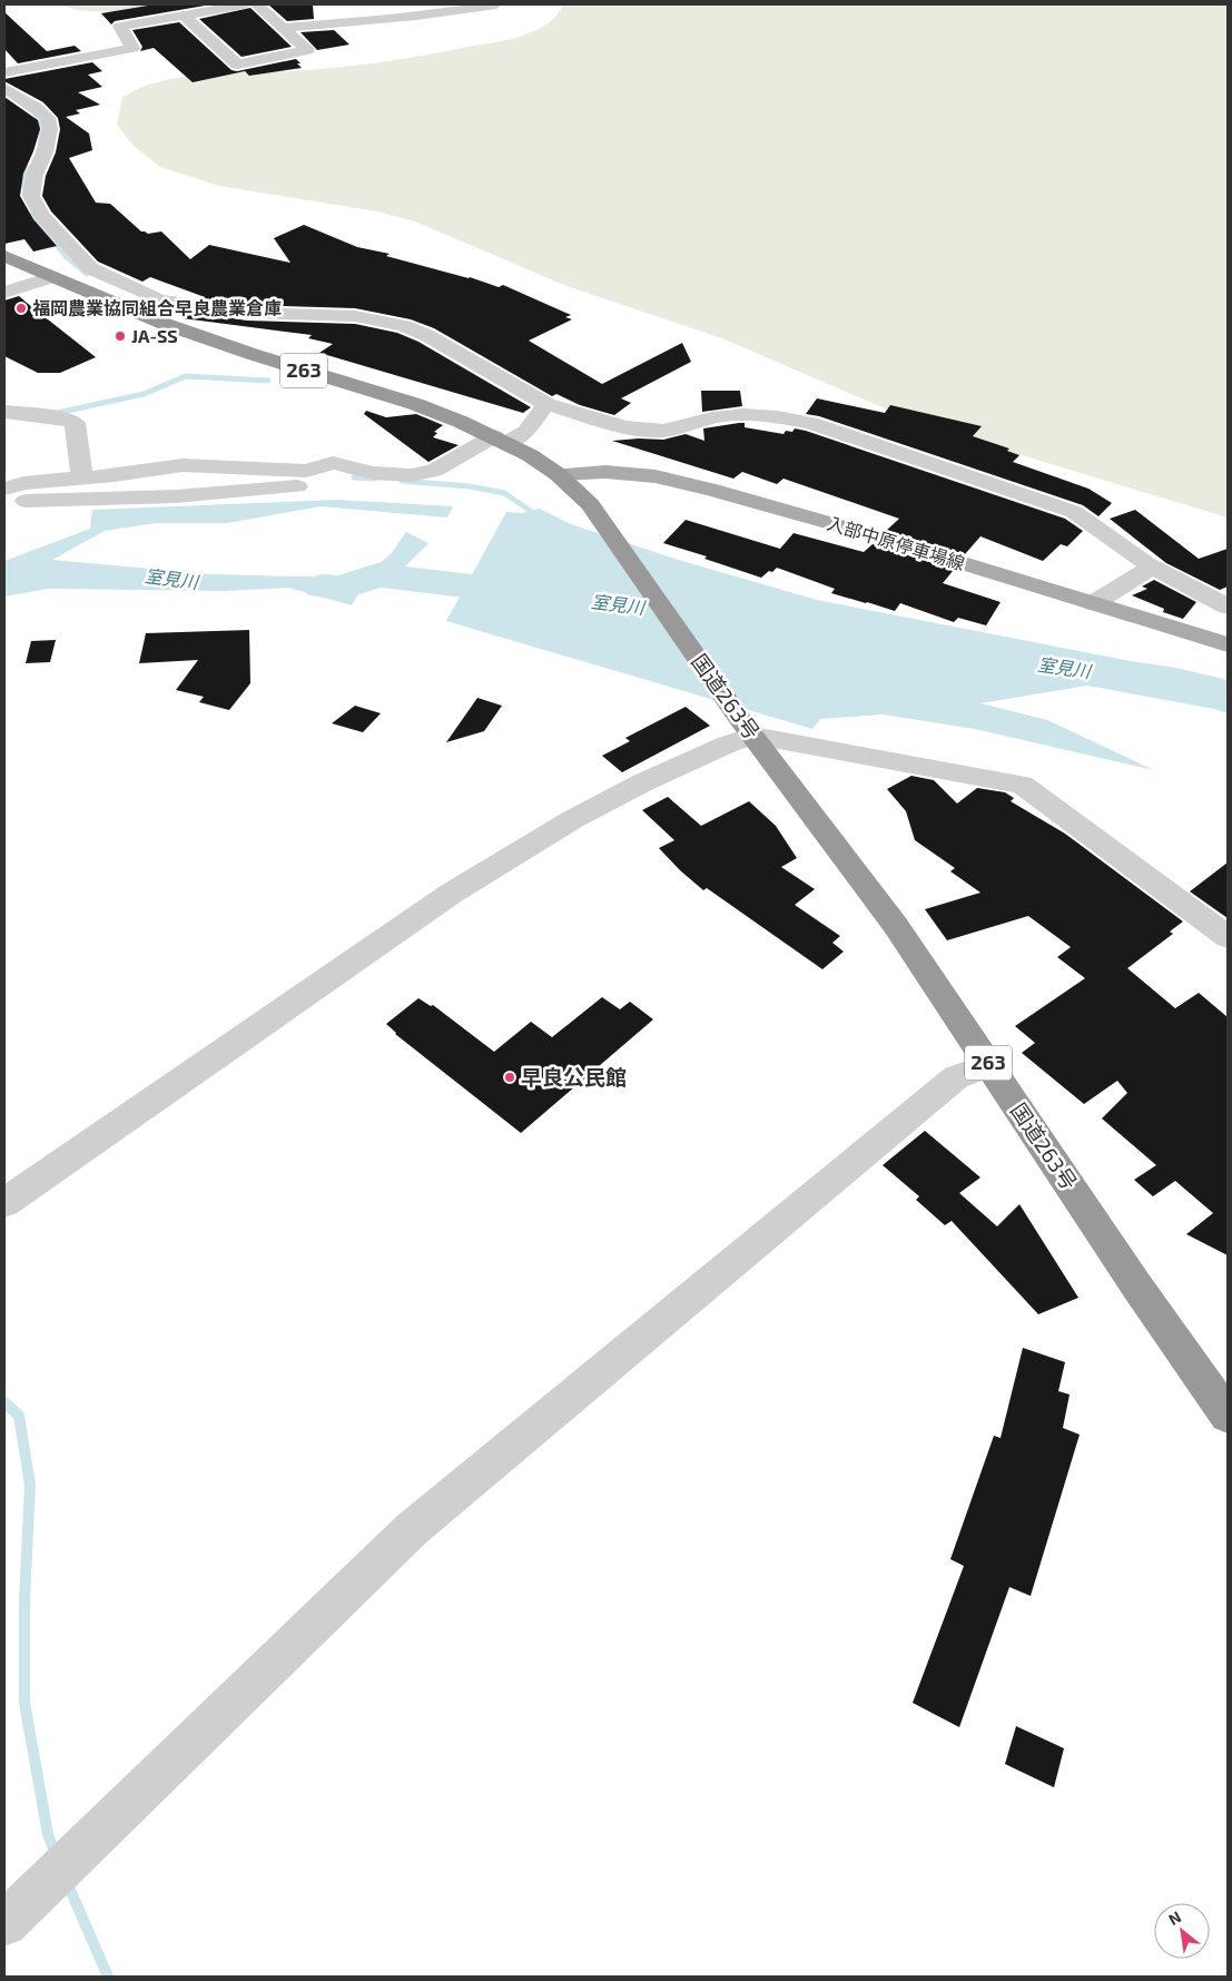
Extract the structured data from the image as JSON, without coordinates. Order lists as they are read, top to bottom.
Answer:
{
  "streets": {
    "highway": ["263", "国道263号"],
    "main road": ["入部中原停車場線"]
  },
  "crossings": [
    ["入部中原停車場線", "国道263号"]
  ],
  "water": ["室見川"],
  "places": ["福岡農業協同組合早良農業倉庫", "JA-SS", "早良公民館"],
  "north": "top left"
}
